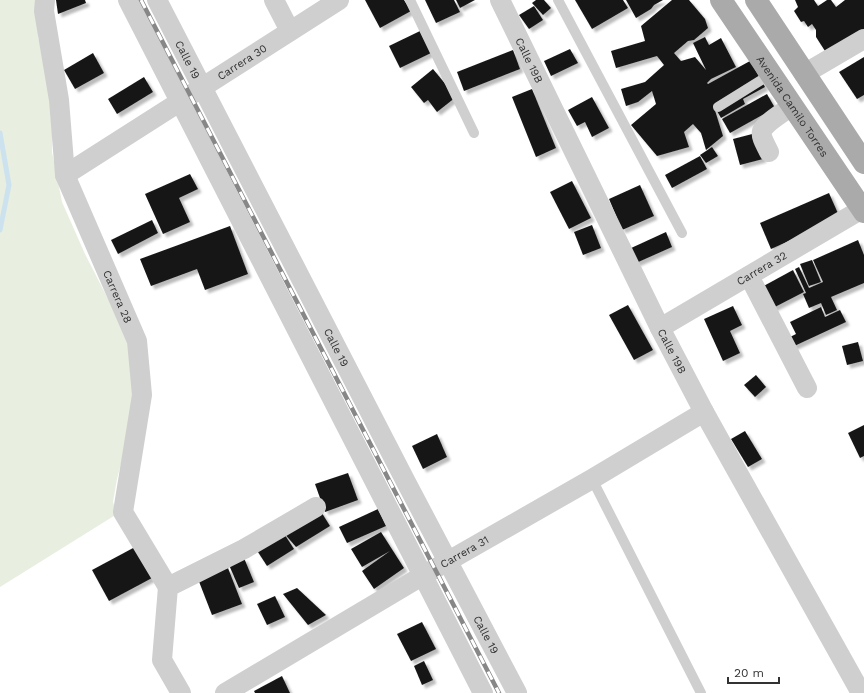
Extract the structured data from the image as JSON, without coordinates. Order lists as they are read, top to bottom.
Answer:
{
  "streets": {
    "main road": ["Avenida Camilo Torres"],
    "street": [
      "Calle 19",
      "Calle 19B",
      "Carrera 30",
      "Carrera 32",
      "Carrera 28",
      "Carrera 31"
    ]
  },
  "crossings": [
    ["Calle 19", "Carrera 30"],
    ["Calle 19", "Carrera 31"],
    ["Calle 19B", "Carrera 32"],
    ["Calle 19B", "Carrera 31"],
    ["Carrera 30", "Carrera 28"],
    ["Avenida Camilo Torres", "Carrera 32"]
  ],
  "scale_bar": "20 m"
}
